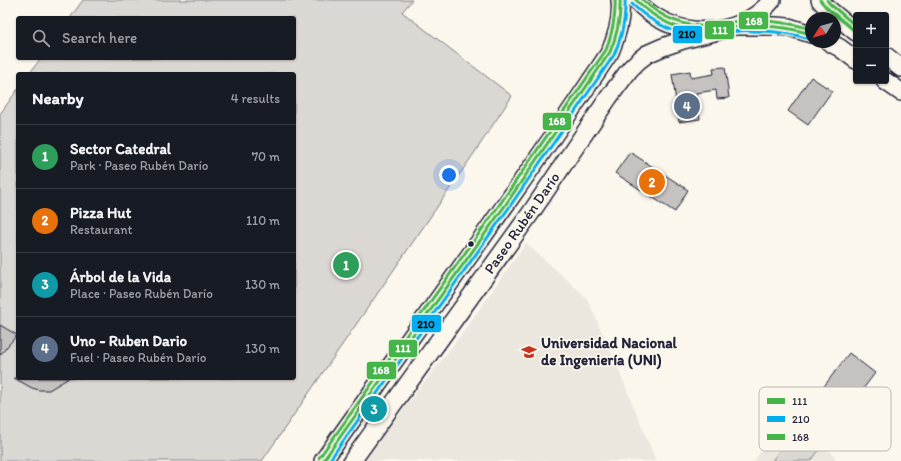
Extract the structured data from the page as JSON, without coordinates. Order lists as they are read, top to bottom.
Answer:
{
  "streets": {
    "main road": ["Paseo Rubén Darío"]
  },
  "places": {
    "school or university": ["Universidad Nacional de Ingeniería (UNI)"]
  },
  "lines": ["transit line 111", "transit line 210", "transit line 168"],
  "legend": ["111", "210", "168"],
  "north": "bottom left",
  "page": {
    "map_buttons": ["+", "−"],
    "search": "Search here",
    "heading": ["Nearby", "4 results"],
    "pins": [
      "4",
      "2",
      "1",
      "3"
    ],
    "list": [
      {
        "mark": "1",
        "name": "Sector Catedral",
        "note": "Park · Paseo Rubén Darío",
        "value": "70 m"
      },
      {
        "mark": "2",
        "name": "Pizza Hut",
        "note": "Restaurant",
        "value": "110 m"
      },
      {
        "mark": "3",
        "name": "Árbol de la Vida",
        "note": "Place · Paseo Rubén Darío",
        "value": "130 m"
      },
      {
        "mark": "4",
        "name": "Uno - Ruben Dario",
        "note": "Fuel · Paseo Rubén Darío",
        "value": "130 m"
      }
    ]
  }
}
